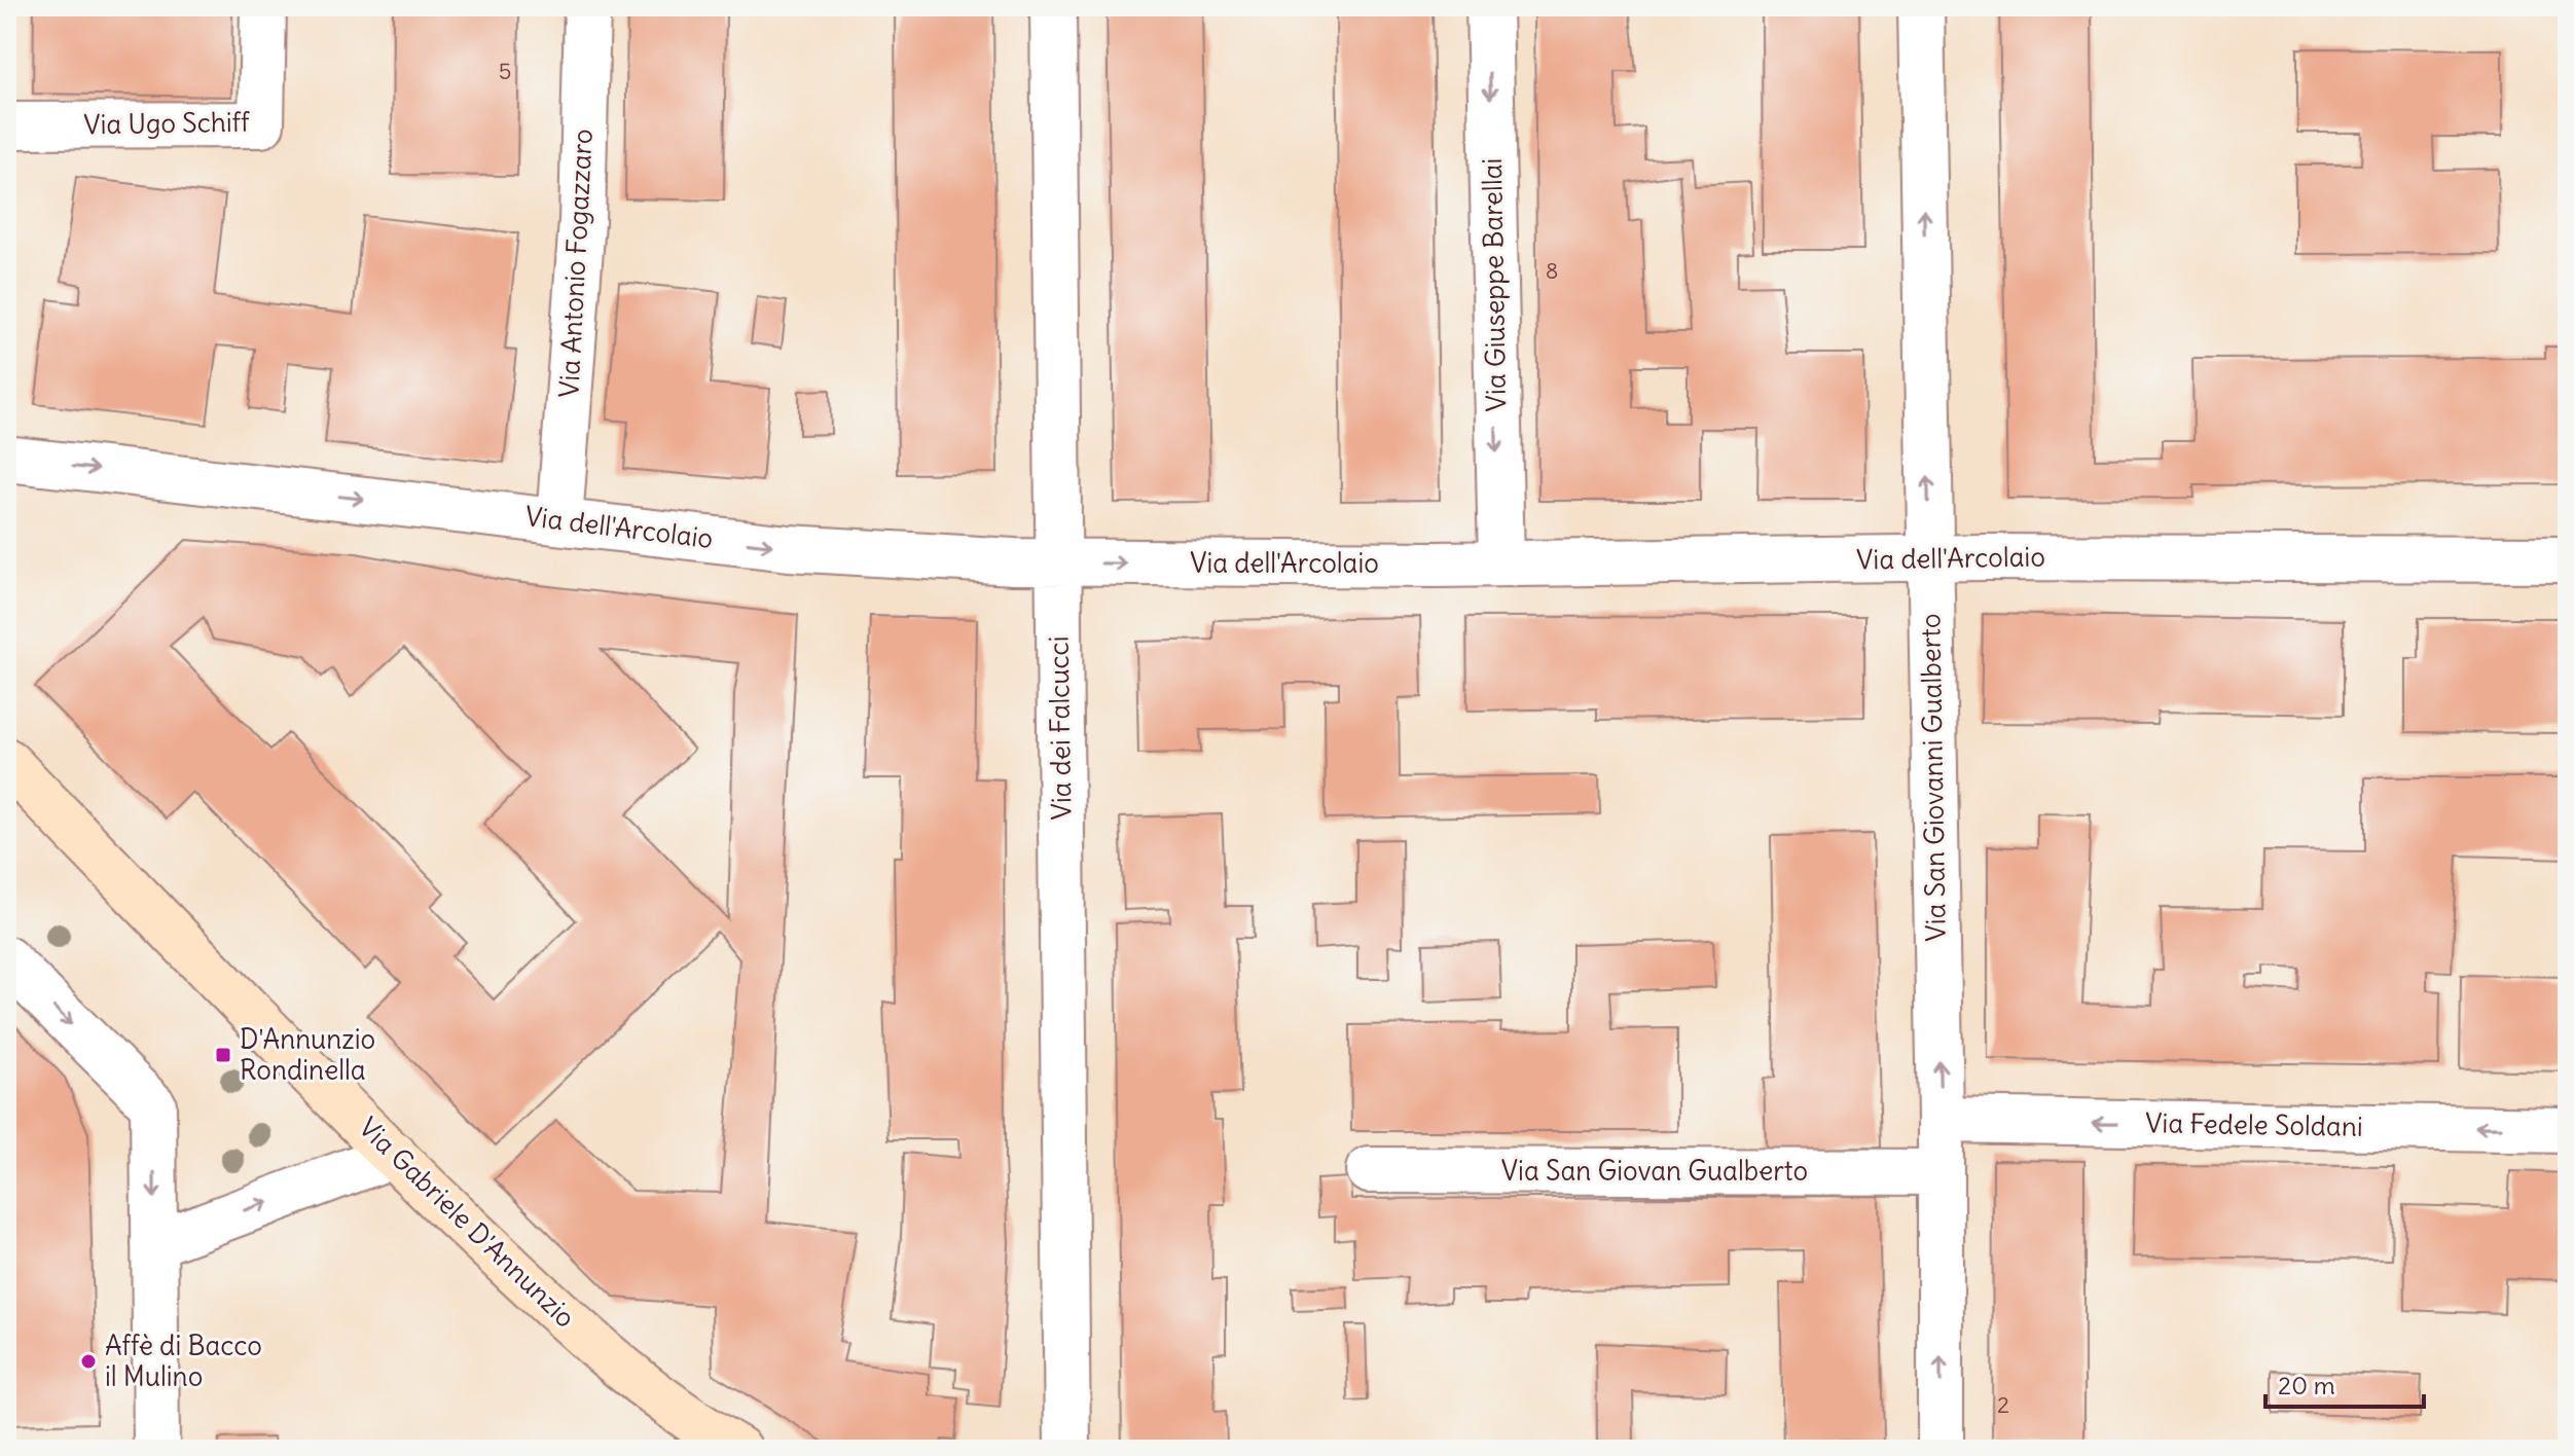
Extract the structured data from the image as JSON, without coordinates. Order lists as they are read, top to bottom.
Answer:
{
  "streets": {
    "street": [
      "Via Ugo Schiff",
      "Via Antonio Fogazzaro",
      "Via Giuseppe Barellai",
      "Via dell'Arcolaio",
      "Via dei Falcucci",
      "Via San Giovanni Gualberto",
      "Via Fedele Soldani",
      "Via San Giovan Gualberto",
      "Via Gabriele D'Annunzio"
    ]
  },
  "crossings": [
    ["Via Antonio Fogazzaro", "Via dell'Arcolaio"],
    ["Via Giuseppe Barellai", "Via dell'Arcolaio"],
    ["Via dell'Arcolaio", "Via dei Falcucci"],
    ["Via dell'Arcolaio", "Via San Giovanni Gualberto"],
    ["Via San Giovanni Gualberto", "Via Fedele Soldani"],
    ["Via San Giovanni Gualberto", "Via San Giovan Gualberto"]
  ],
  "one_way": [
    "Via Giuseppe Barellai",
    "Via dell'Arcolaio",
    "Via San Giovanni Gualberto",
    "Via Fedele Soldani"
  ],
  "places": {
    "transit": ["D'Annunzio Rondinella"],
    "other": ["Affè di Bacco il Mulino"]
  },
  "house_numbers": ["5", "8", "2"],
  "scale_bar": "20 m"
}
